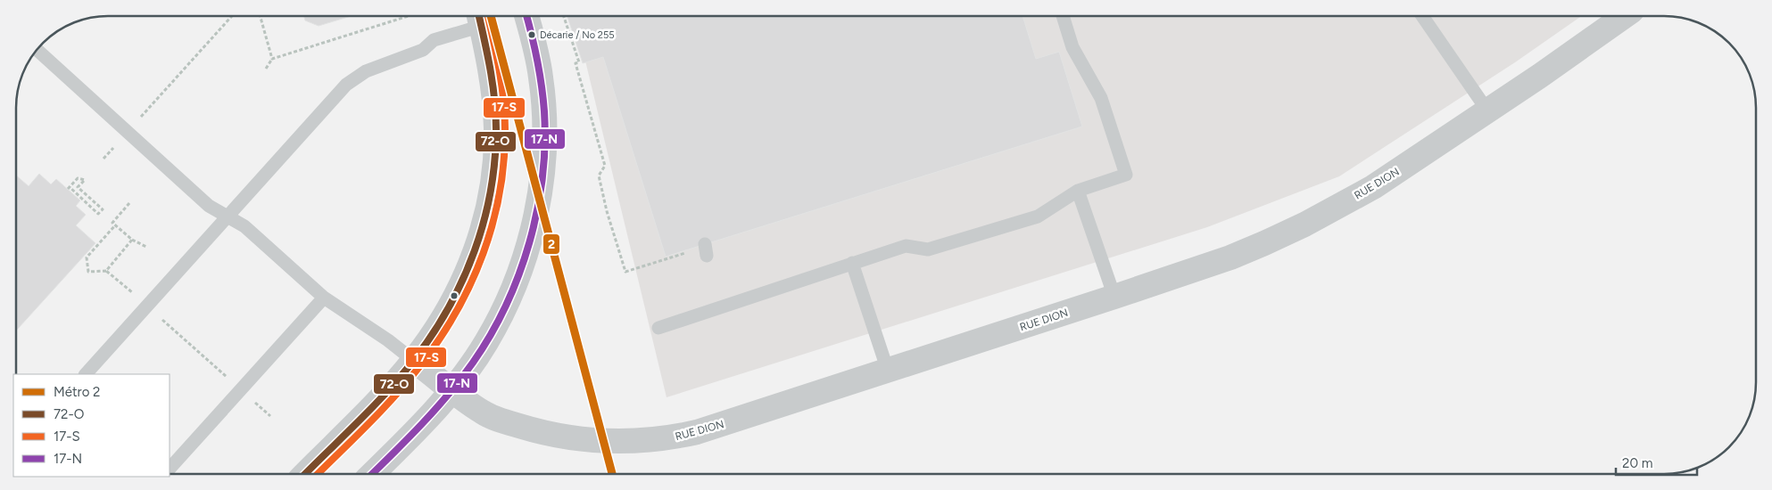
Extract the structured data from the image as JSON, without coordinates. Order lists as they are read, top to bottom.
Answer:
{
  "streets": {
    "street": ["RUE DION"]
  },
  "places": ["Décarie / No 255"],
  "lines": [
    "metro line 2",
    "transit line 72-O",
    "transit line 17-S",
    "transit line 17-N"
  ],
  "legend": [
    "Métro 2",
    "72-O",
    "17-S",
    "17-N"
  ],
  "scale_bar": "20 m"
}
